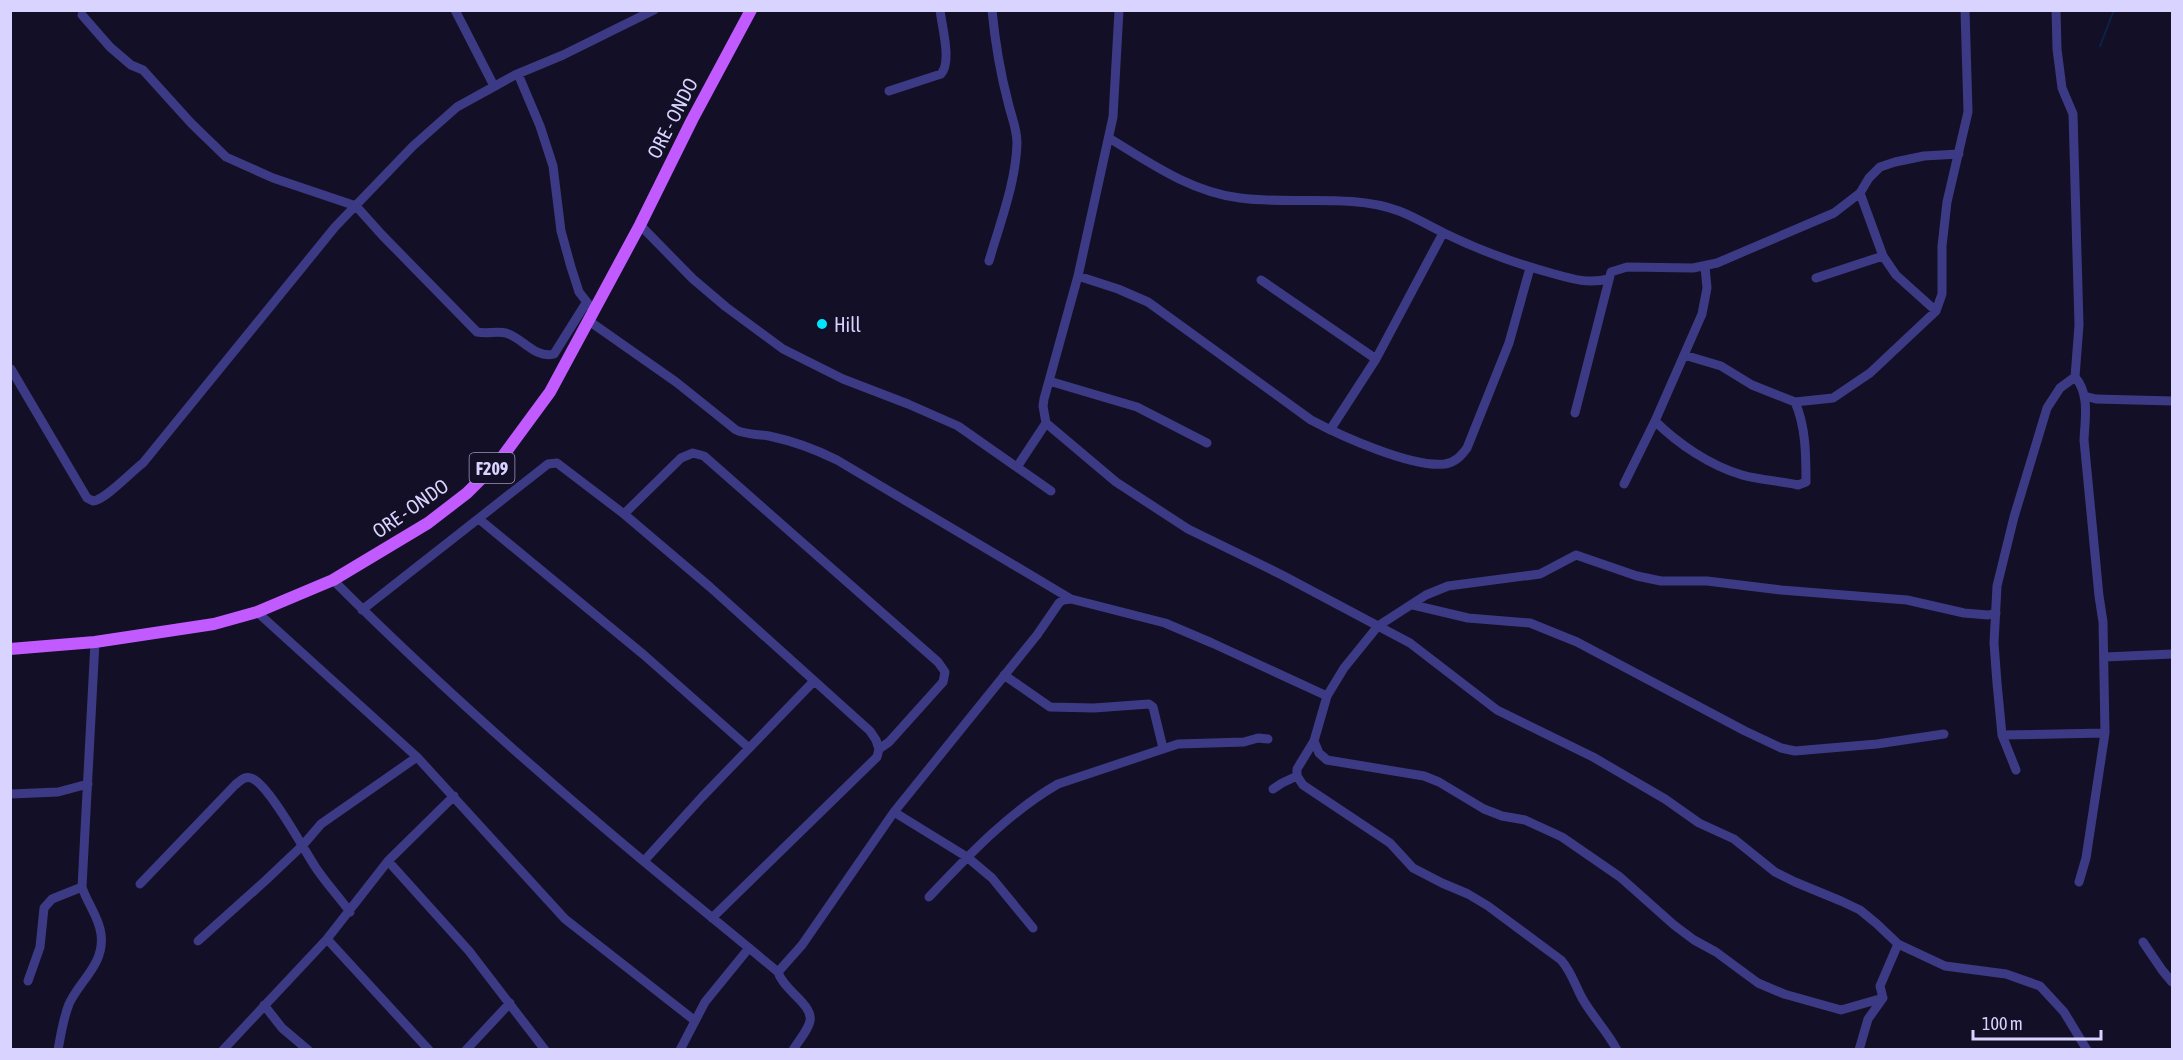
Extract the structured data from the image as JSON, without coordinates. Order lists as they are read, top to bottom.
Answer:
{
  "streets": {
    "main road": ["ORE - ONDO", "F209"]
  },
  "places": ["Hill"],
  "scale_bar": "100 m"
}
